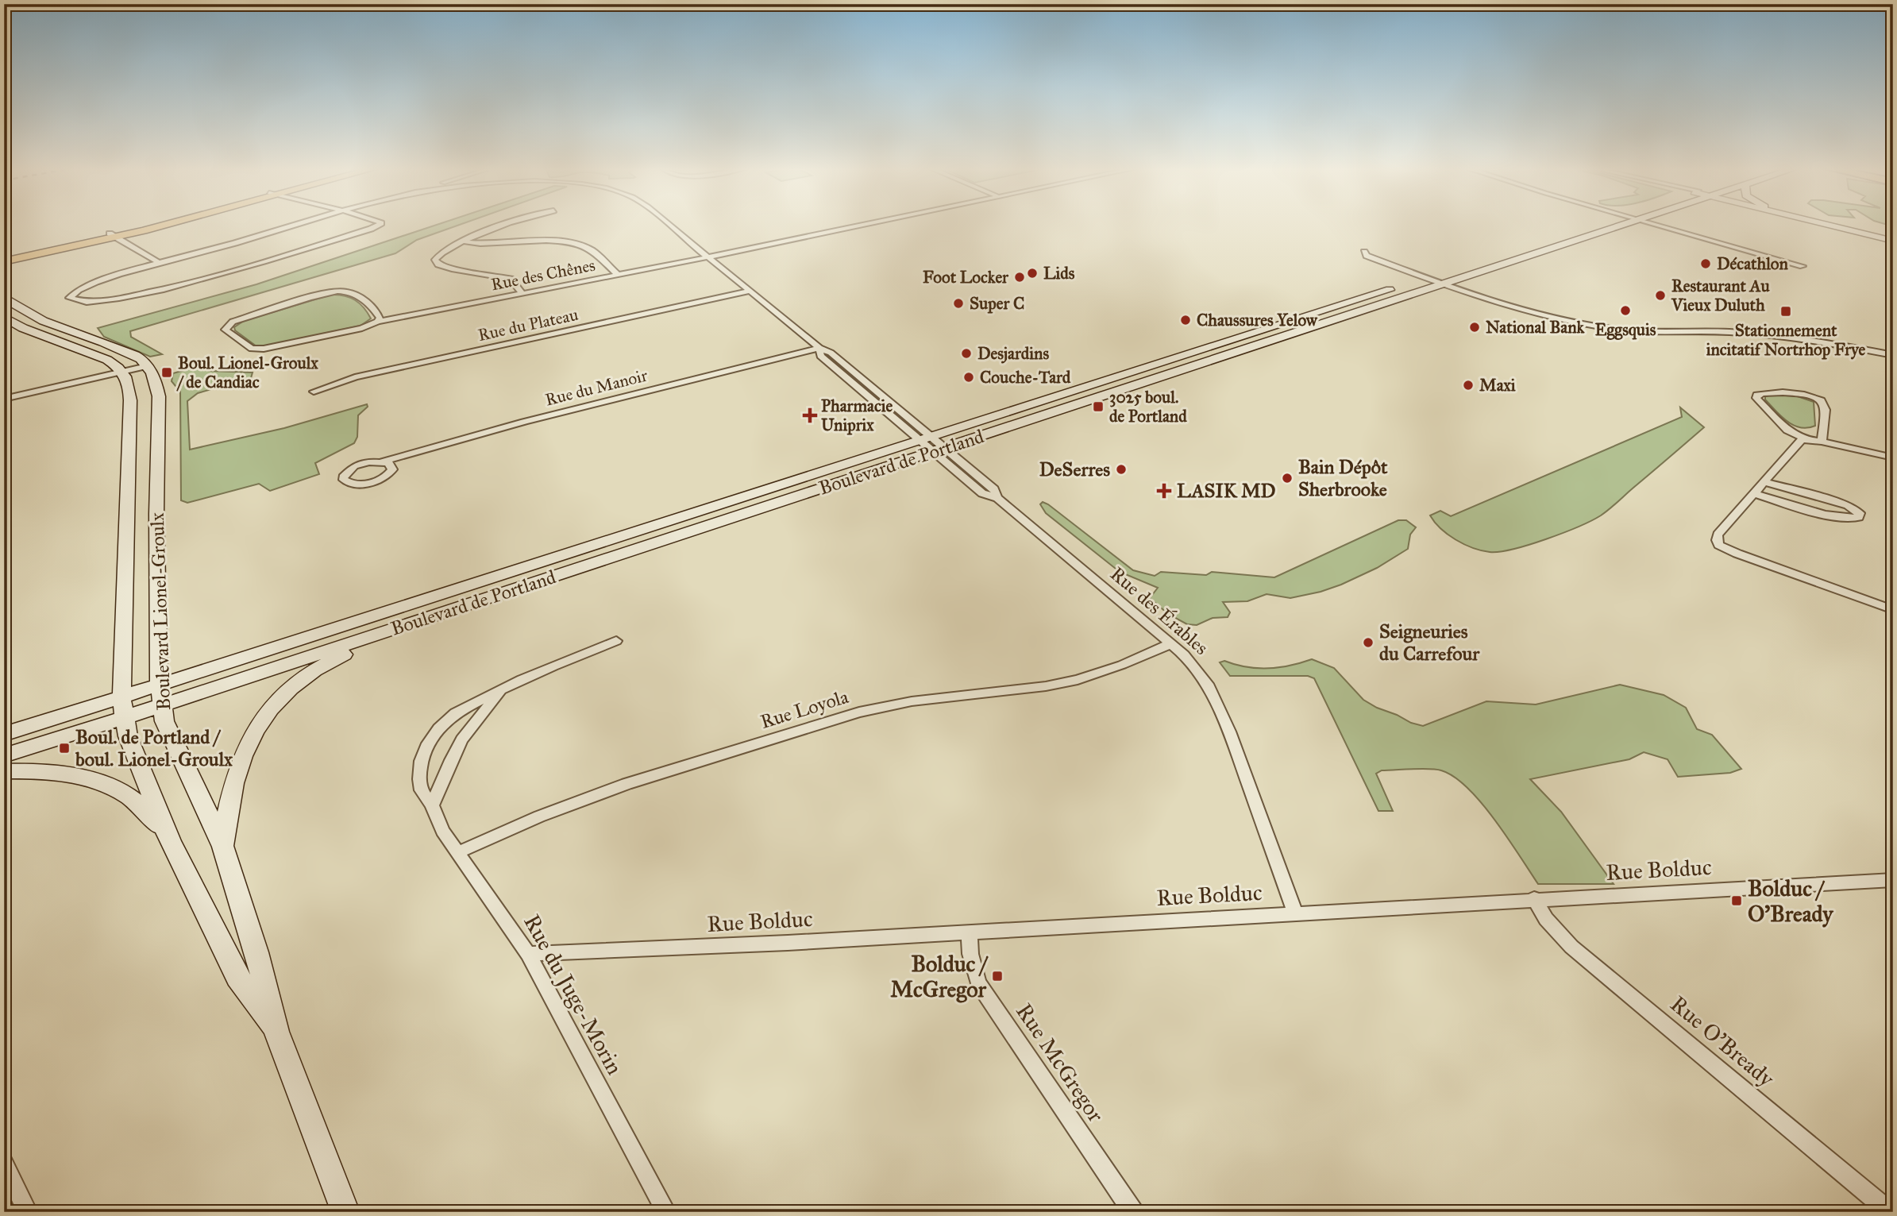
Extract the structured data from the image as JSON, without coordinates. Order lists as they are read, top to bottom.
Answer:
{
  "streets": {
    "main road": ["Boulevard de Portland", "Boulevard Lionel-Groulx"],
    "street": [
      "Rue des Chênes",
      "Rue du Plateau",
      "Rue du Manoir",
      "Rue des Érables",
      "Rue Loyola",
      "Rue Bolduc",
      "Rue du Juge-Morin",
      "Rue O'Bready",
      "Rue McGregor"
    ]
  },
  "crossings": [
    ["Rue des Chênes", "Rue des Érables"],
    ["Rue du Plateau", "Rue des Érables"],
    ["Rue du Manoir", "Rue des Érables"],
    ["Boulevard de Portland", "Rue des Érables"],
    ["Boulevard de Portland", "Boulevard Lionel-Groulx"],
    ["Rue des Érables", "Rue Loyola"],
    ["Rue des Érables", "Rue Bolduc"],
    ["Rue Loyola", "Rue du Juge-Morin"],
    ["Rue Bolduc", "Rue du Juge-Morin"],
    ["Rue Bolduc", "Rue O'Bready"],
    ["Rue Bolduc", "Rue McGregor"]
  ],
  "places": {
    "other": [
      "Décathlon",
      "Lids",
      "Foot Locker",
      "Restaurant Au Vieux Duluth",
      "Super C",
      "Eggsquis",
      "Chaussures Yelow",
      "National Bank",
      "Desjardins",
      "Couche-Tard",
      "Maxi",
      "DeSerres",
      "Bain Dépôt Sherbrooke",
      "Seigneuries du Carrefour"
    ],
    "transit": [
      "Stationnement incitatif Nortrhop Frye",
      "Boul. Lionel-Groulx / de Candiac",
      "3025 boul. de Portland",
      "Boul. de Portland / boul. Lionel-Groulx",
      "Bolduc / O'Bready",
      "Bolduc / McGregor"
    ],
    "health": ["Pharmacie Uniprix", "LASIK MD"]
  }
}
